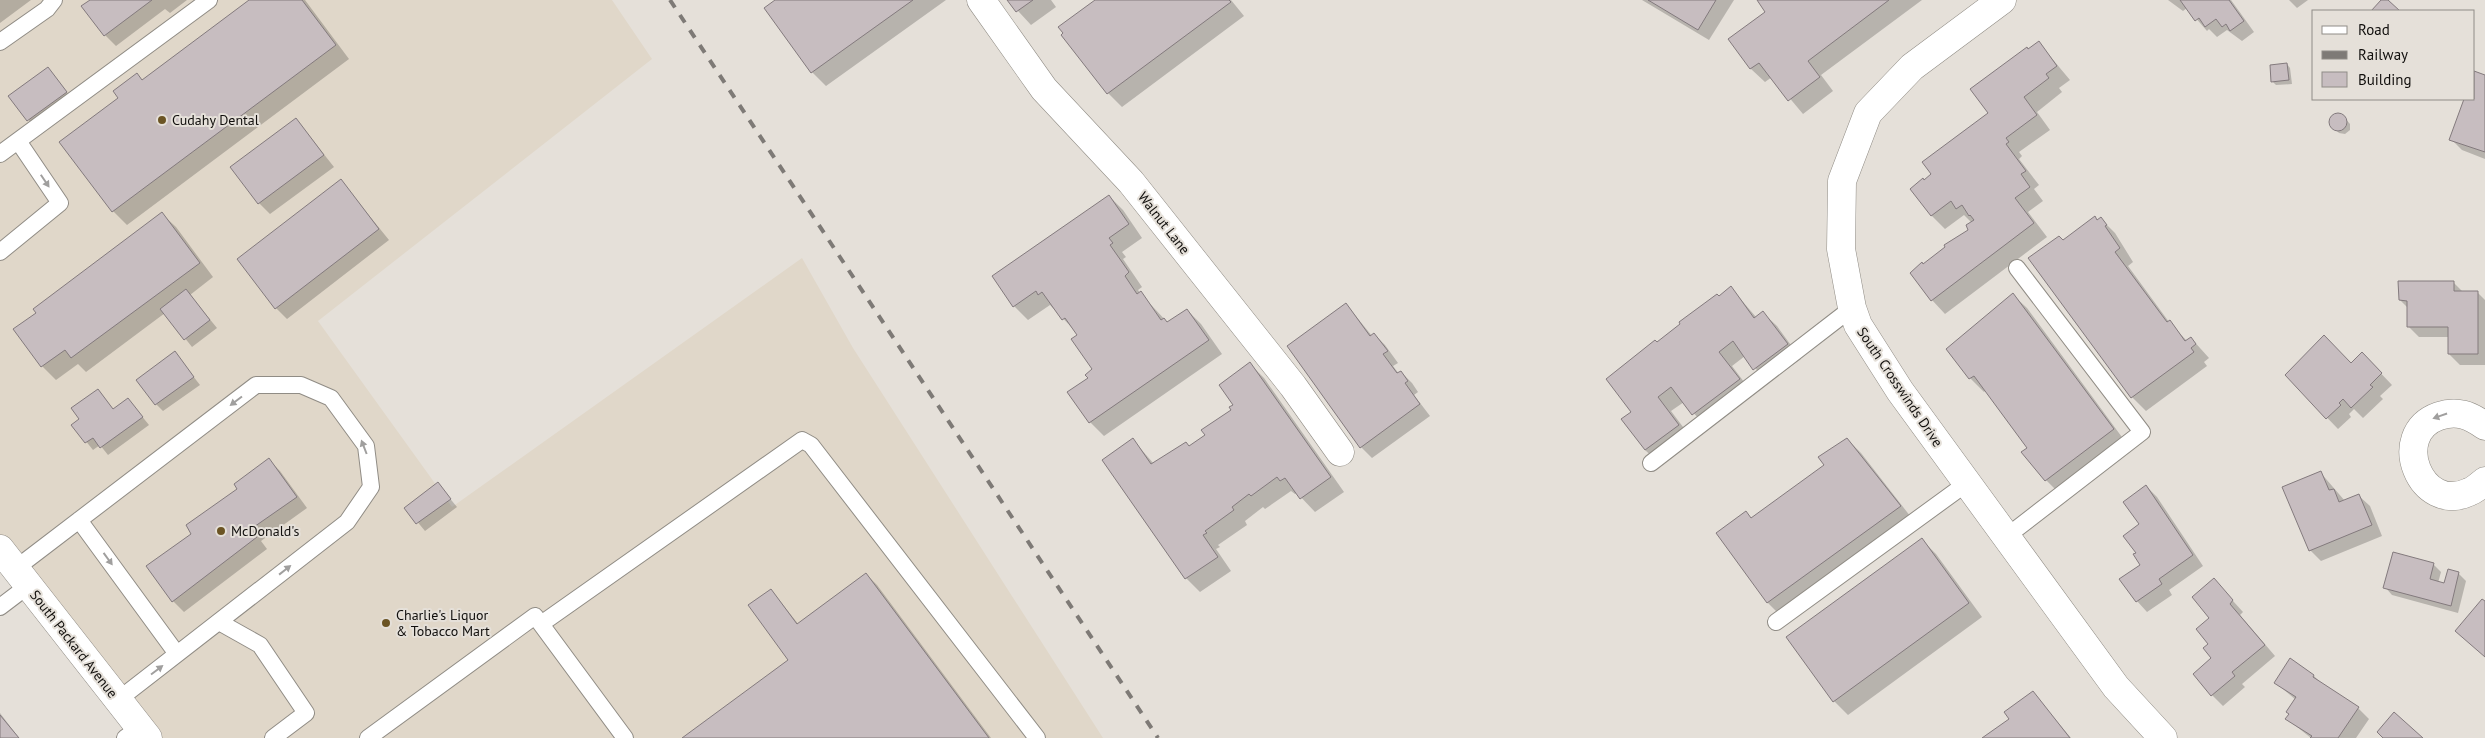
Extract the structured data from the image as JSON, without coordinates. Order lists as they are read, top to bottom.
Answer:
{
  "streets": {
    "street": ["Walnut Lane", "South Crosswinds Drive", "South Packard Avenue"]
  },
  "places": ["Cudahy Dental", "McDonald's", "Charlie's Liquor & Tobacco Mart"],
  "legend": ["Road", "Railway", "Building"]
}
